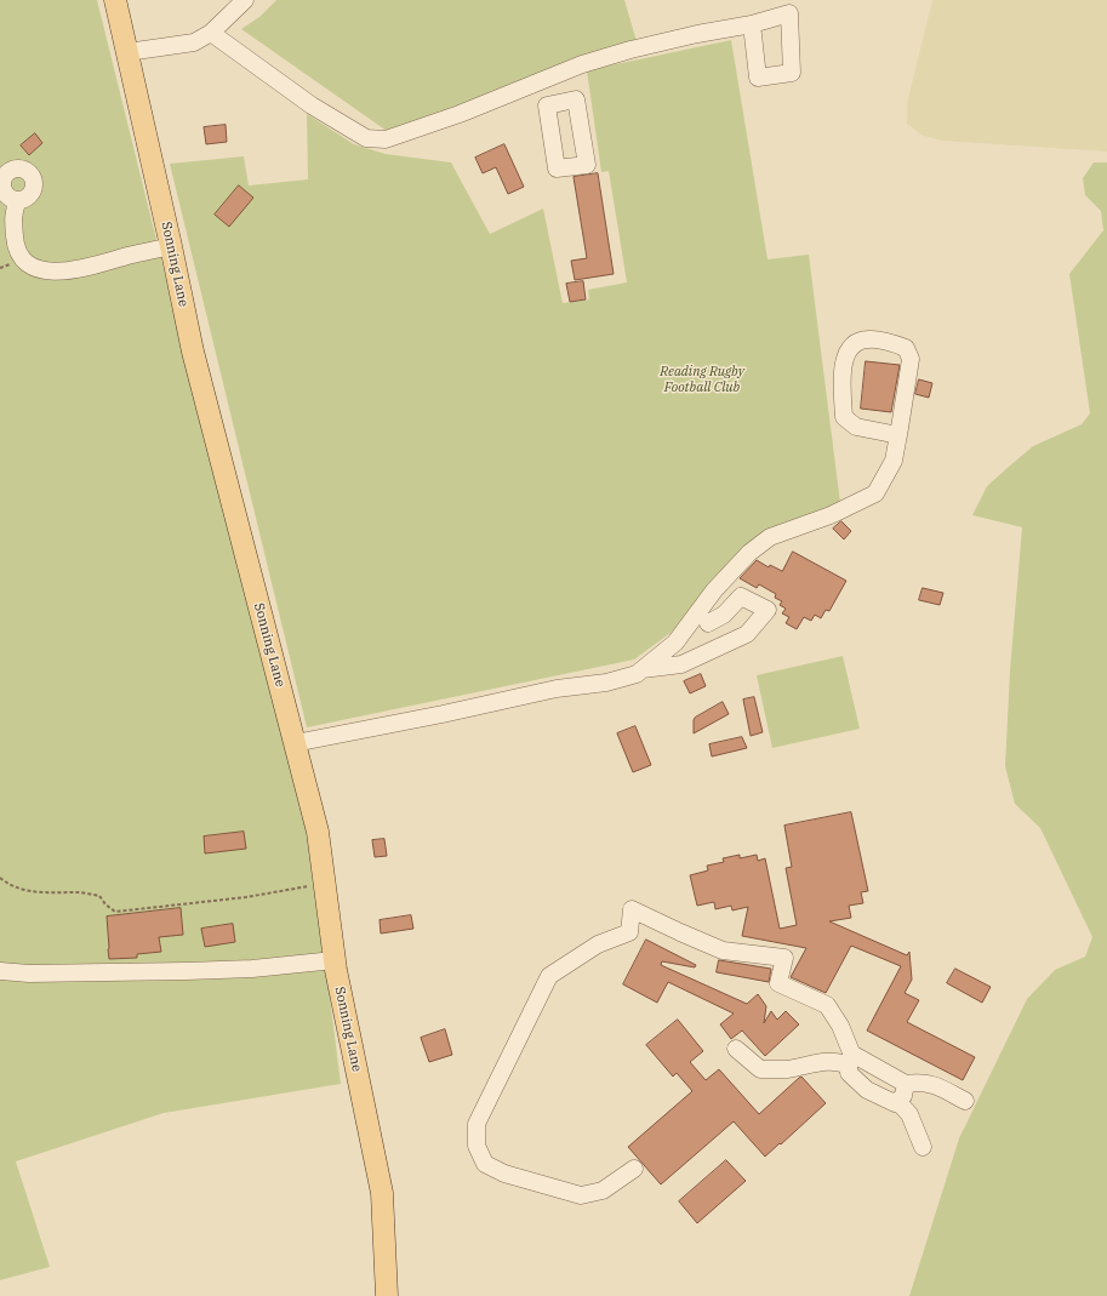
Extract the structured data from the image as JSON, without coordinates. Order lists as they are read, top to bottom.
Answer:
{
  "streets": {
    "main road": ["Sonning Lane"]
  },
  "parks": ["Reading Rugby Football Club"]
}
